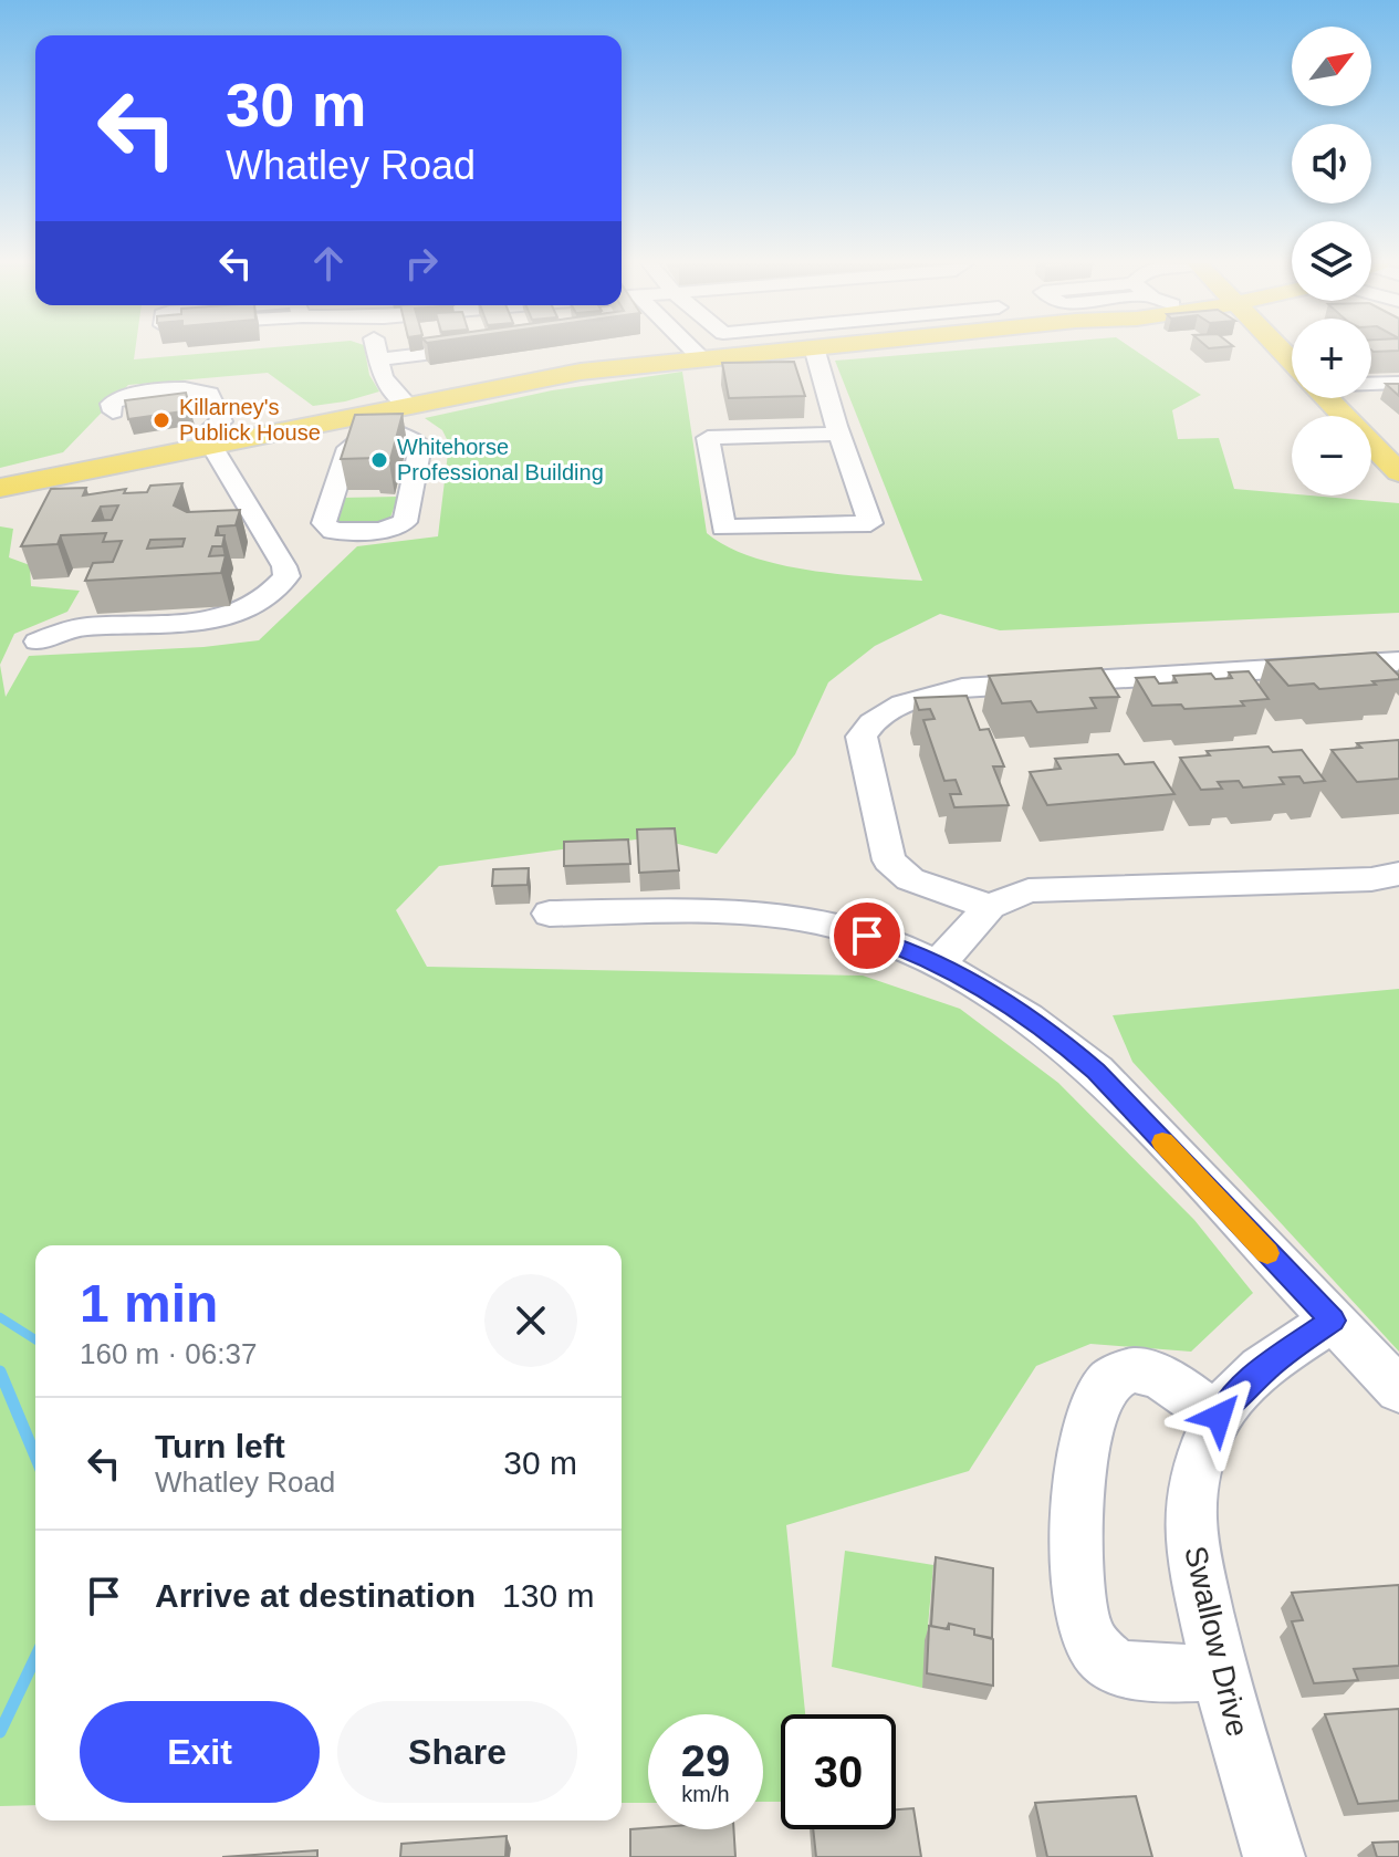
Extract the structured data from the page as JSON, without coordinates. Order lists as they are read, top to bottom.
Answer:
{
  "streets": {
    "street": ["Swallow Drive"]
  },
  "places": ["Killarney's Publick House", "Whitehorse Professional Building"],
  "north": "top right",
  "page": {
    "map_buttons": ["+", "−"],
    "turn": ["30 m", "Whatley Road"],
    "heading": ["1 min", "160 m · 06:37"],
    "list": [
      {
        "name": "Turn left",
        "note": "Whatley Road",
        "value": "30 m"
      },
      {
        "name": "Arrive at destination",
        "value": "130 m"
      }
    ],
    "buttons": ["Exit", "Share"],
    "speed": "29 km/h",
    "limit": "30"
  }
}
